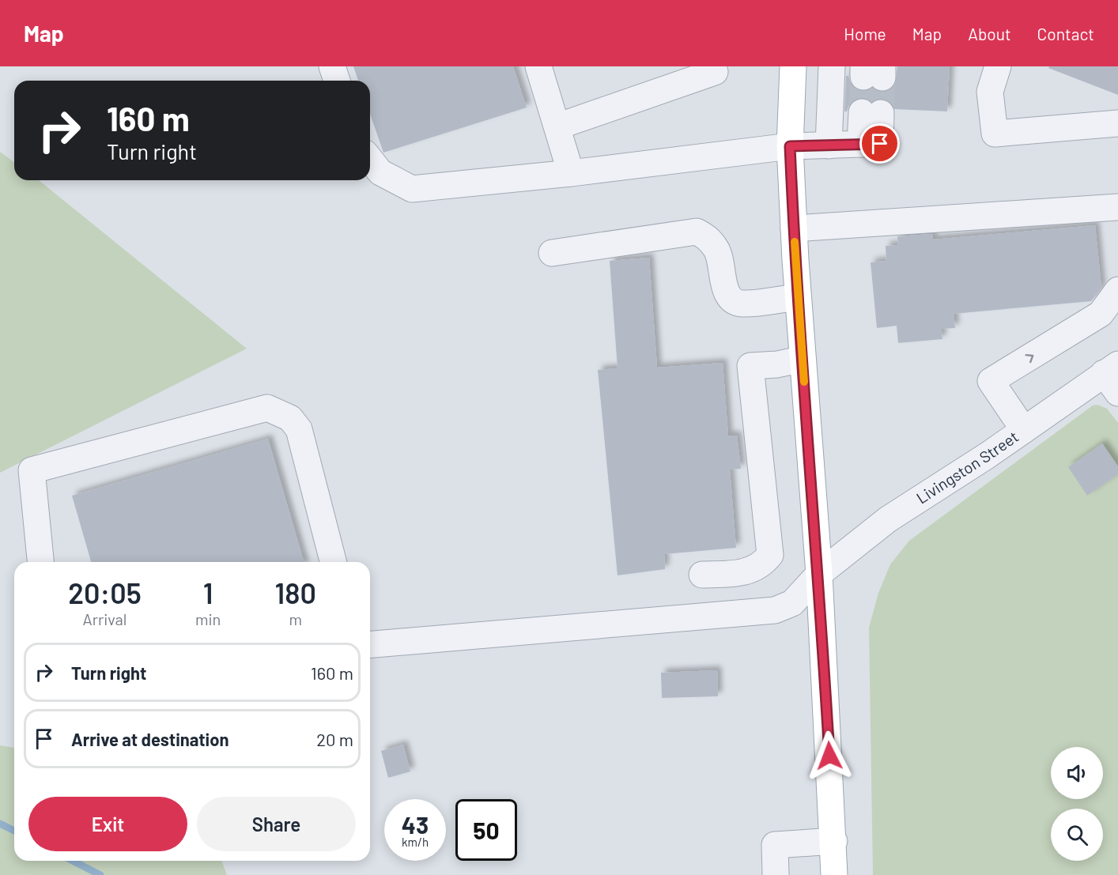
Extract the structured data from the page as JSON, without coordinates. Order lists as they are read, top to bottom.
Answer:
{
  "streets": {
    "street": ["Livingston Street"]
  },
  "page": {
    "header": "Map",
    "nav": [
      "Home",
      "Map",
      "About",
      "Contact"
    ],
    "turn": ["160 m", "Turn right"],
    "eta": [
      "20:05",
      "Arrival",
      "1",
      "min",
      "180",
      "m"
    ],
    "list": [
      {
        "name": "Turn right",
        "value": "160 m"
      },
      {
        "name": "Arrive at destination",
        "value": "20 m"
      }
    ],
    "buttons": ["Exit", "Share"],
    "speed": "43 km/h",
    "limit": "50"
  }
}
